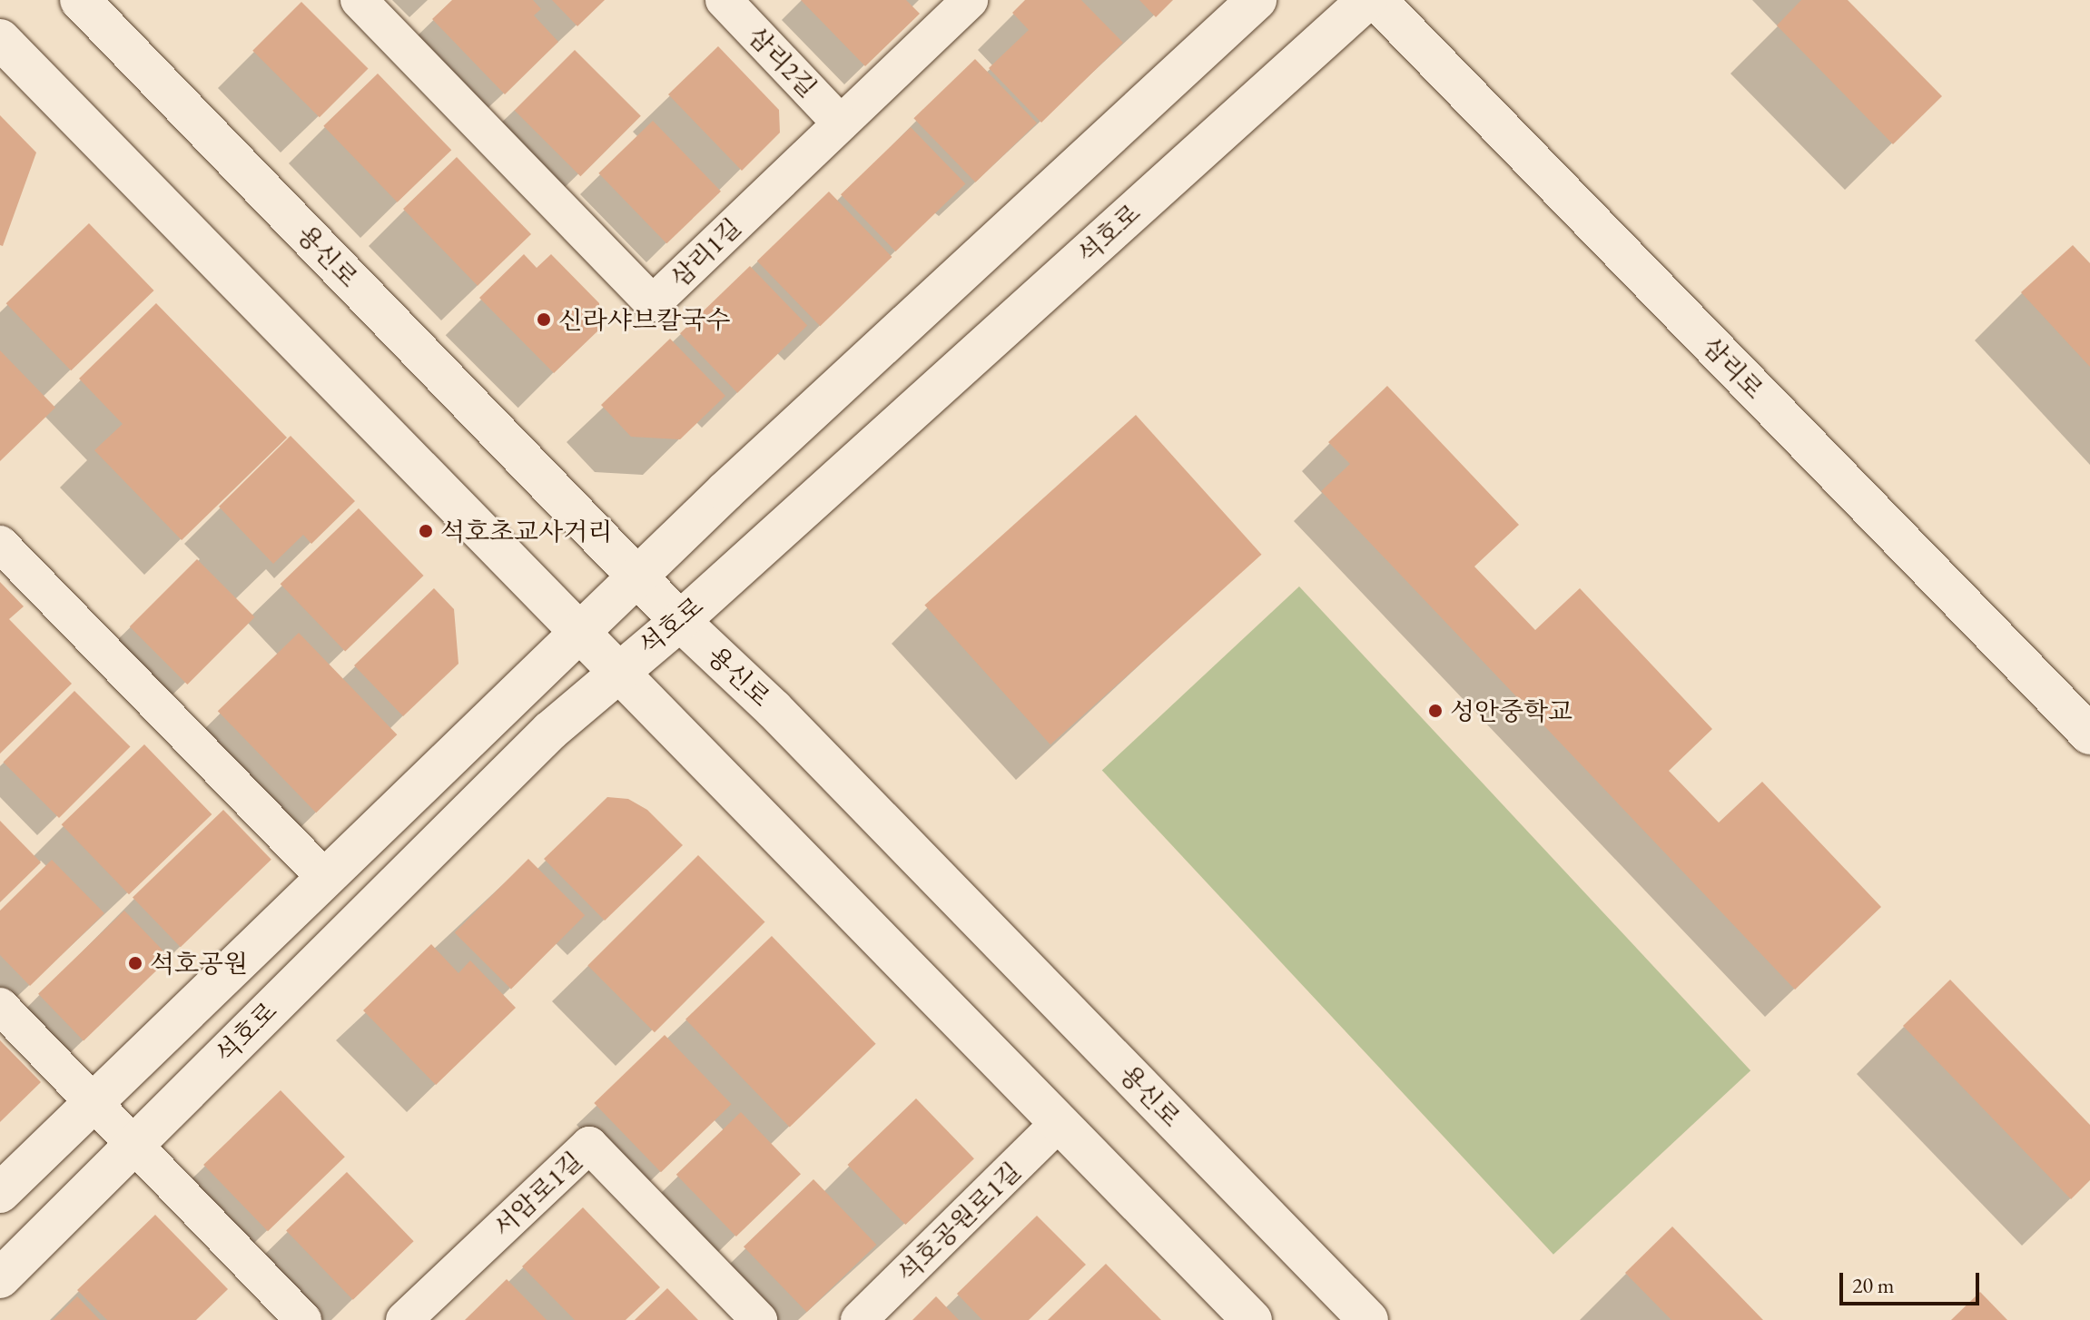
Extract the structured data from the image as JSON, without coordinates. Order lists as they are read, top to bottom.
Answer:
{
  "streets": {
    "main road": ["석호로", "용신로", "삼리로"],
    "street": [
      "삼리2길",
      "삼리1길",
      "서암로1길",
      "석호공원로1길"
    ]
  },
  "crossings": [
    ["삼리2길", "삼리1길"],
    ["석호로", "용신로"]
  ],
  "places": [
    "신라샤브칼국수",
    "석호초교사거리",
    "성안중학교",
    "석호공원"
  ],
  "scale_bar": "20 m"
}
